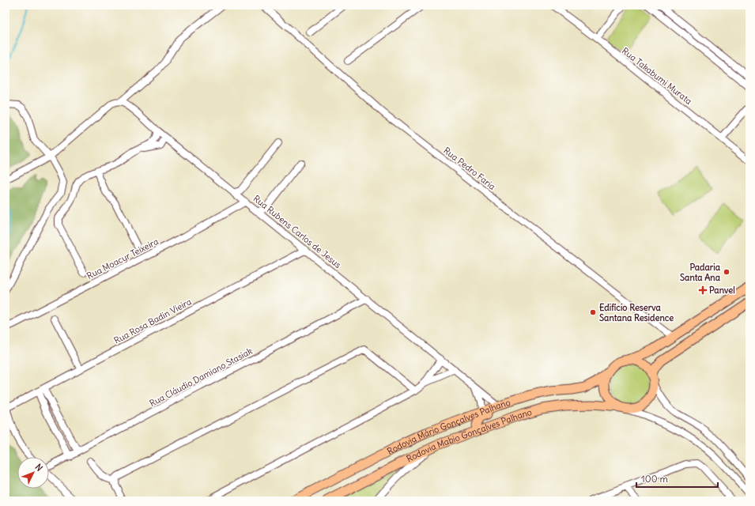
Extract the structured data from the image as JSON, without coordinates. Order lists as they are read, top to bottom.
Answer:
{
  "streets": {
    "main road": ["Rodovia Mário Gonçalves Palhano", "Rodovia Mabio Gonçalves Palhano"],
    "street": [
      "Rua Takabumi Murata",
      "Rua Pedro Faria",
      "Rua Rubens Carlos de Jesus",
      "Rua Moacyr Teixeira",
      "Rua Rosa Badin Vieira",
      "Rua Cláudio Damiano Stasiak"
    ]
  },
  "crossings": [
    ["Rua Rubens Carlos de Jesus", "Rua Moacyr Teixeira"],
    ["Rua Rubens Carlos de Jesus", "Rua Rosa Badin Vieira"],
    ["Rua Rubens Carlos de Jesus", "Rua Cláudio Damiano Stasiak"],
    ["Rua Rubens Carlos de Jesus", "Rodovia Mário Gonçalves Palhano"],
    ["Rodovia Mário Gonçalves Palhano", "Rodovia Mabio Gonçalves Palhano"]
  ],
  "places": {
    "other": ["Padaria Santa Ana", "Edifício Reserva Santana Residence"],
    "health": ["Panvel"]
  },
  "scale_bar": "100 m",
  "north": "top right"
}
